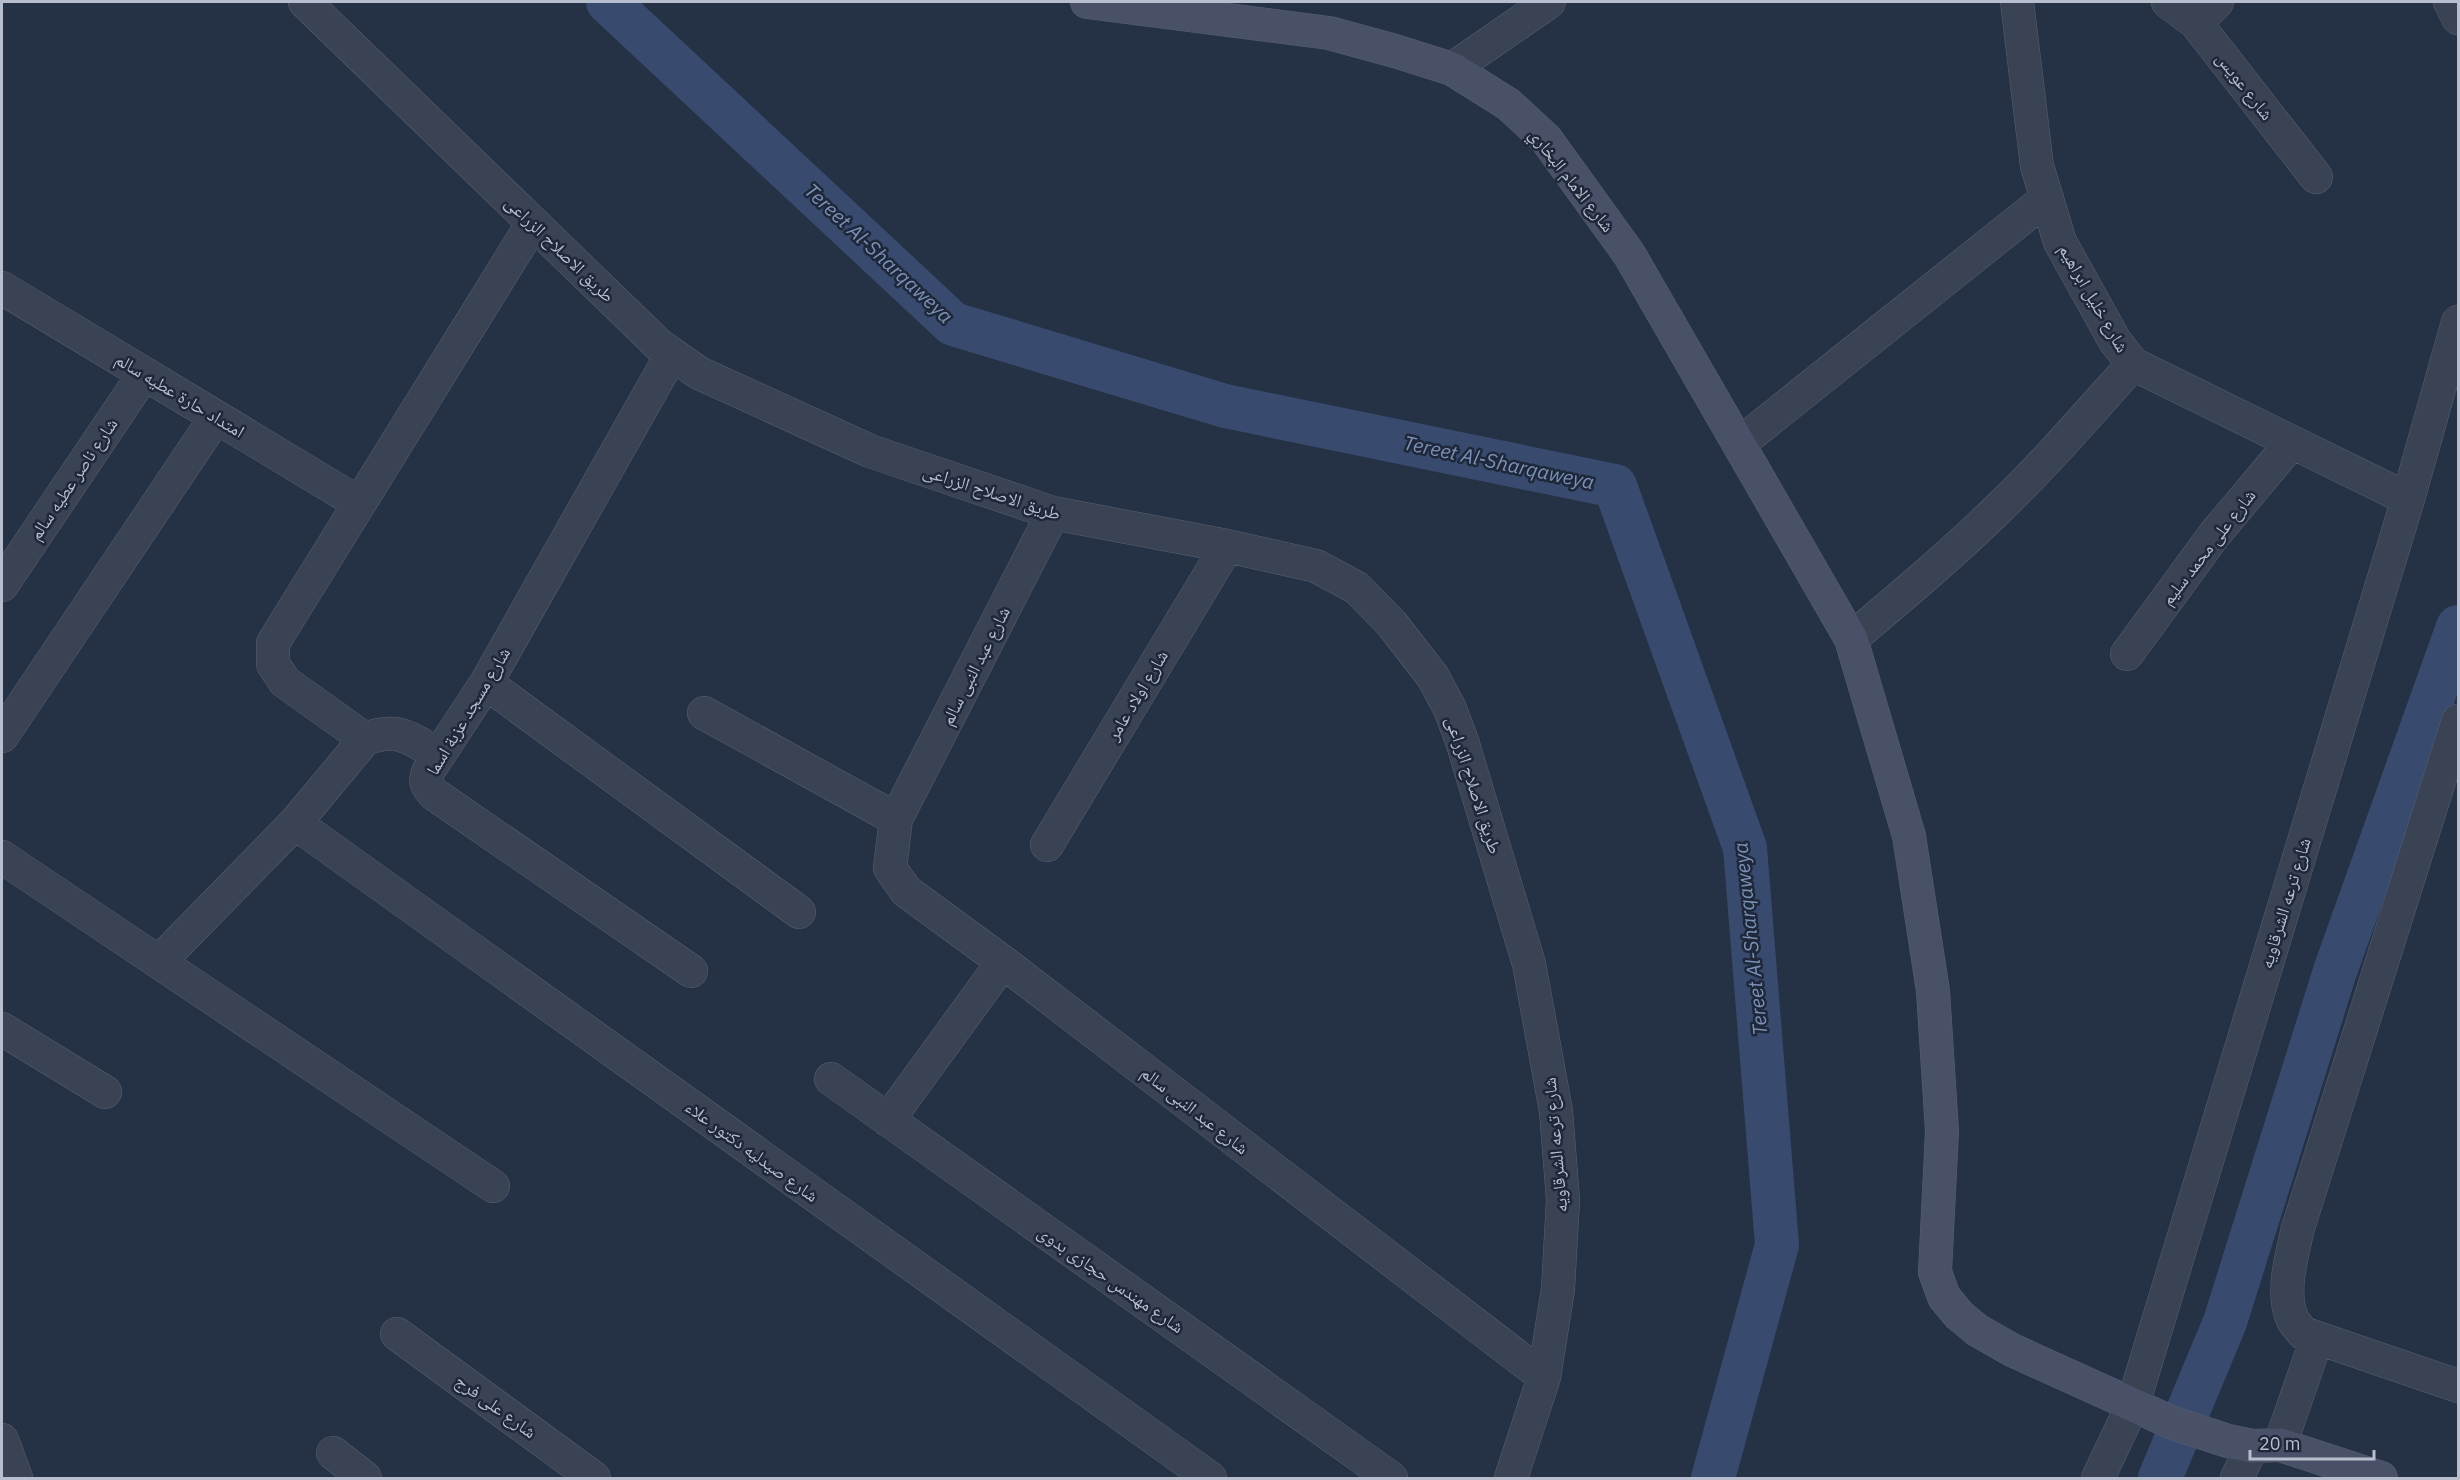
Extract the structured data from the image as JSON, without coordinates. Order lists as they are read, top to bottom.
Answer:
{
  "streets": {
    "street": [
      "شارع عويس",
      "شارع الامام البخاري",
      "طريق الاصلاح الزراعى",
      "شارع خليل ابراهيم",
      "امتداد حارة عطيه سالم",
      "شارع ناصر عطيه سالم",
      "شارع على محمد سليم",
      "شارع عبد النبى سالم",
      "شارع اولاد عامر",
      "شارع مسجد عزبة اسما",
      "شارع ترعه الشرقاويه",
      "شارع صيدليه دكتور علاء",
      "شارع مهندس حجازى بدوى",
      "شارع على فرج"
    ]
  },
  "crossings": [
    ["شارع الامام البخاري", "شارع ترعه الشرقاويه"],
    ["طريق الاصلاح الزراعى", "شارع عبد النبى سالم"],
    ["طريق الاصلاح الزراعى", "شارع اولاد عامر"],
    ["طريق الاصلاح الزراعى", "شارع مسجد عزبة اسما"],
    ["طريق الاصلاح الزراعى", "شارع ترعه الشرقاويه"],
    ["شارع خليل ابراهيم", "شارع على محمد سليم"],
    ["شارع خليل ابراهيم", "شارع ترعه الشرقاويه"],
    ["امتداد حارة عطيه سالم", "شارع ناصر عطيه سالم"],
    ["شارع عبد النبى سالم", "شارع ترعه الشرقاويه"]
  ],
  "water": ["Tereet Al-Sharqaweya"],
  "scale_bar": "20 m"
}
